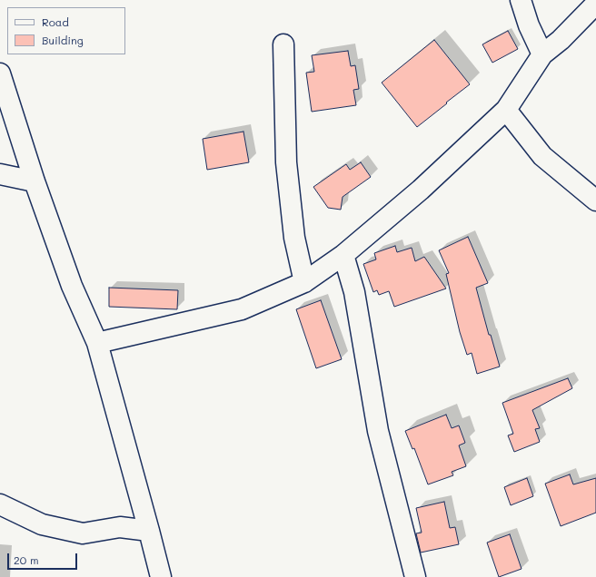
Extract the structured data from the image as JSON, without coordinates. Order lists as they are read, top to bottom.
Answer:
{
  "legend": ["Road", "Building"],
  "scale_bar": "20 m"
}
